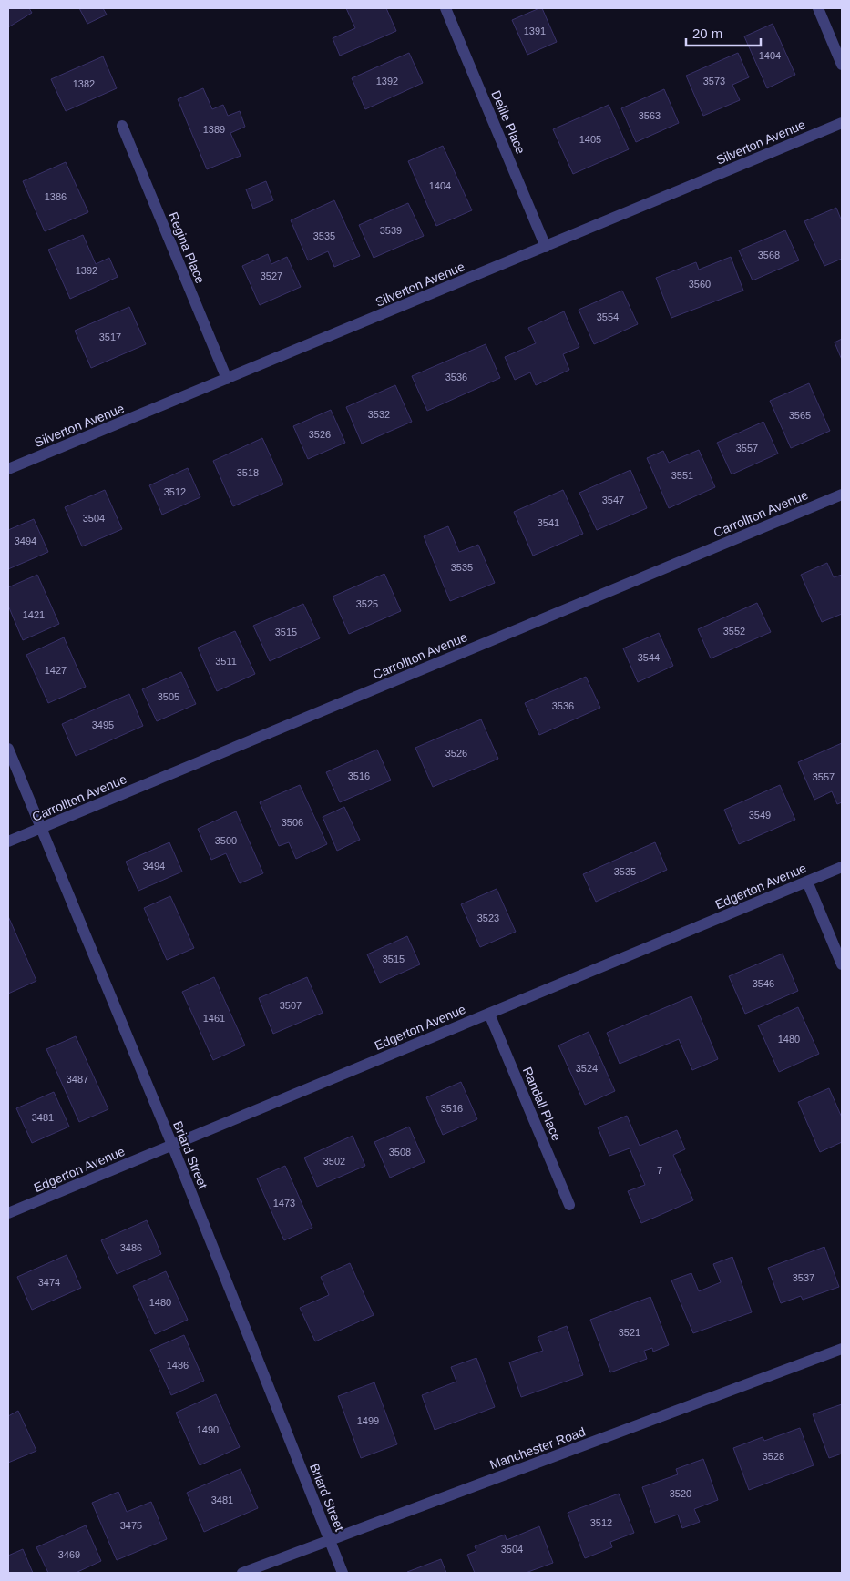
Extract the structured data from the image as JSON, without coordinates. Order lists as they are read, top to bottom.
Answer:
{
  "streets": {
    "street": [
      "Delile Place",
      "Silverton Avenue",
      "Regina Place",
      "Carrollton Avenue",
      "Edgerton Avenue",
      "Randall Place",
      "Briard Street",
      "Manchester Road"
    ]
  },
  "crossings": [
    ["Delile Place", "Silverton Avenue"],
    ["Silverton Avenue", "Regina Place"],
    ["Carrollton Avenue", "Briard Street"],
    ["Edgerton Avenue", "Randall Place"],
    ["Edgerton Avenue", "Briard Street"],
    ["Briard Street", "Manchester Road"]
  ],
  "house_numbers": [
    "1391",
    "1404",
    "1392",
    "3573",
    "1382",
    "3563",
    "1389",
    "1405",
    "1404",
    "1386",
    "3539",
    "3535",
    "3568",
    "1392",
    "3527",
    "3560",
    "3554",
    "3517",
    "3536",
    "3532",
    "3565",
    "3526",
    "3557",
    "3518",
    "3551",
    "3512",
    "3547",
    "3504",
    "3541",
    "3494",
    "3535",
    "3525",
    "1421",
    "3552",
    "3515",
    "3544",
    "3511",
    "1427",
    "3505",
    "3536",
    "3495",
    "3526",
    "3516",
    "3557",
    "3549",
    "3506",
    "3500",
    "3494",
    "3535",
    "3523",
    "3515",
    "3546",
    "3507",
    "1461",
    "1480",
    "3524",
    "3487",
    "3516",
    "3481",
    "3508",
    "3502",
    "7",
    "1473",
    "3486",
    "3537",
    "3474",
    "1480",
    "3521",
    "1486",
    "1499",
    "1490",
    "3528",
    "3520",
    "3481",
    "3512",
    "3475",
    "3504",
    "3469"
  ],
  "scale_bar": "20 m"
}
